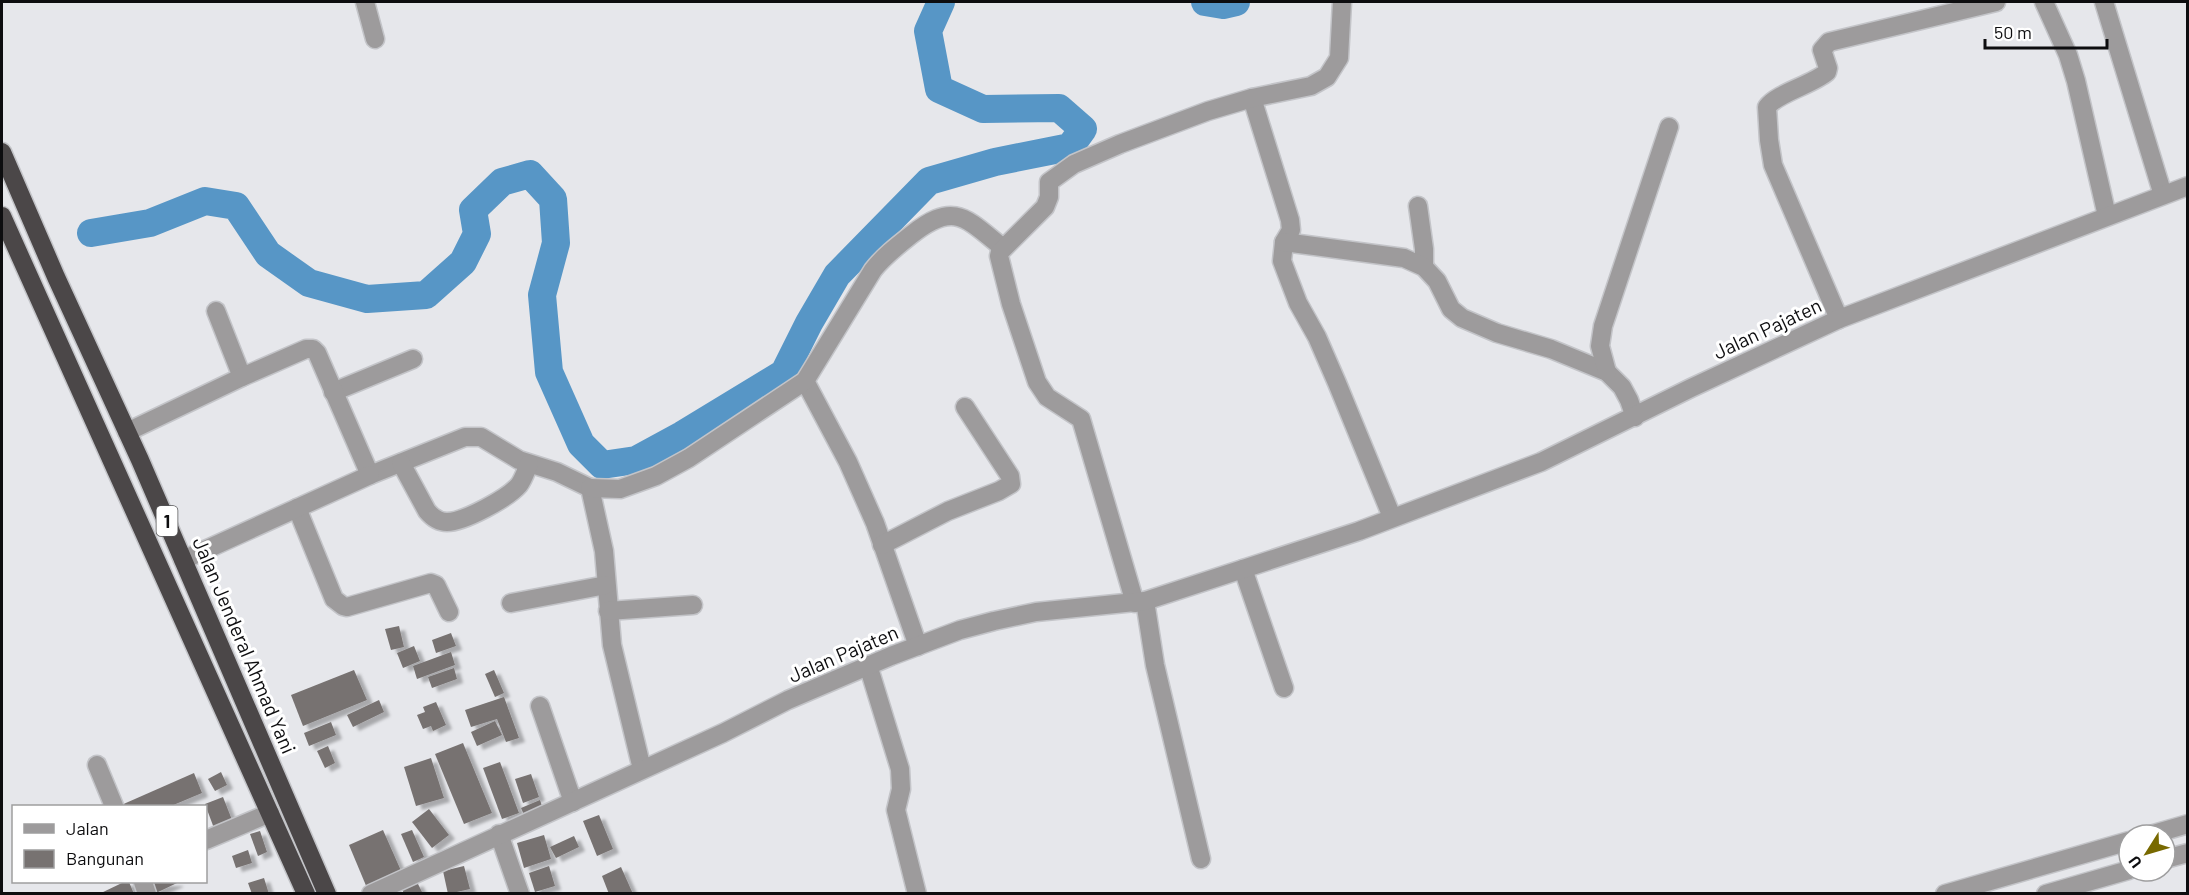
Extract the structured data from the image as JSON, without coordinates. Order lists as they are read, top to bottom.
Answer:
{
  "streets": {
    "highway": ["1", "Jalan Jenderal Ahmad Yani"],
    "street": ["Jalan Pajaten"]
  },
  "legend": ["Jalan", "Bangunan"],
  "scale_bar": "50 m",
  "north": "bottom left"
}
